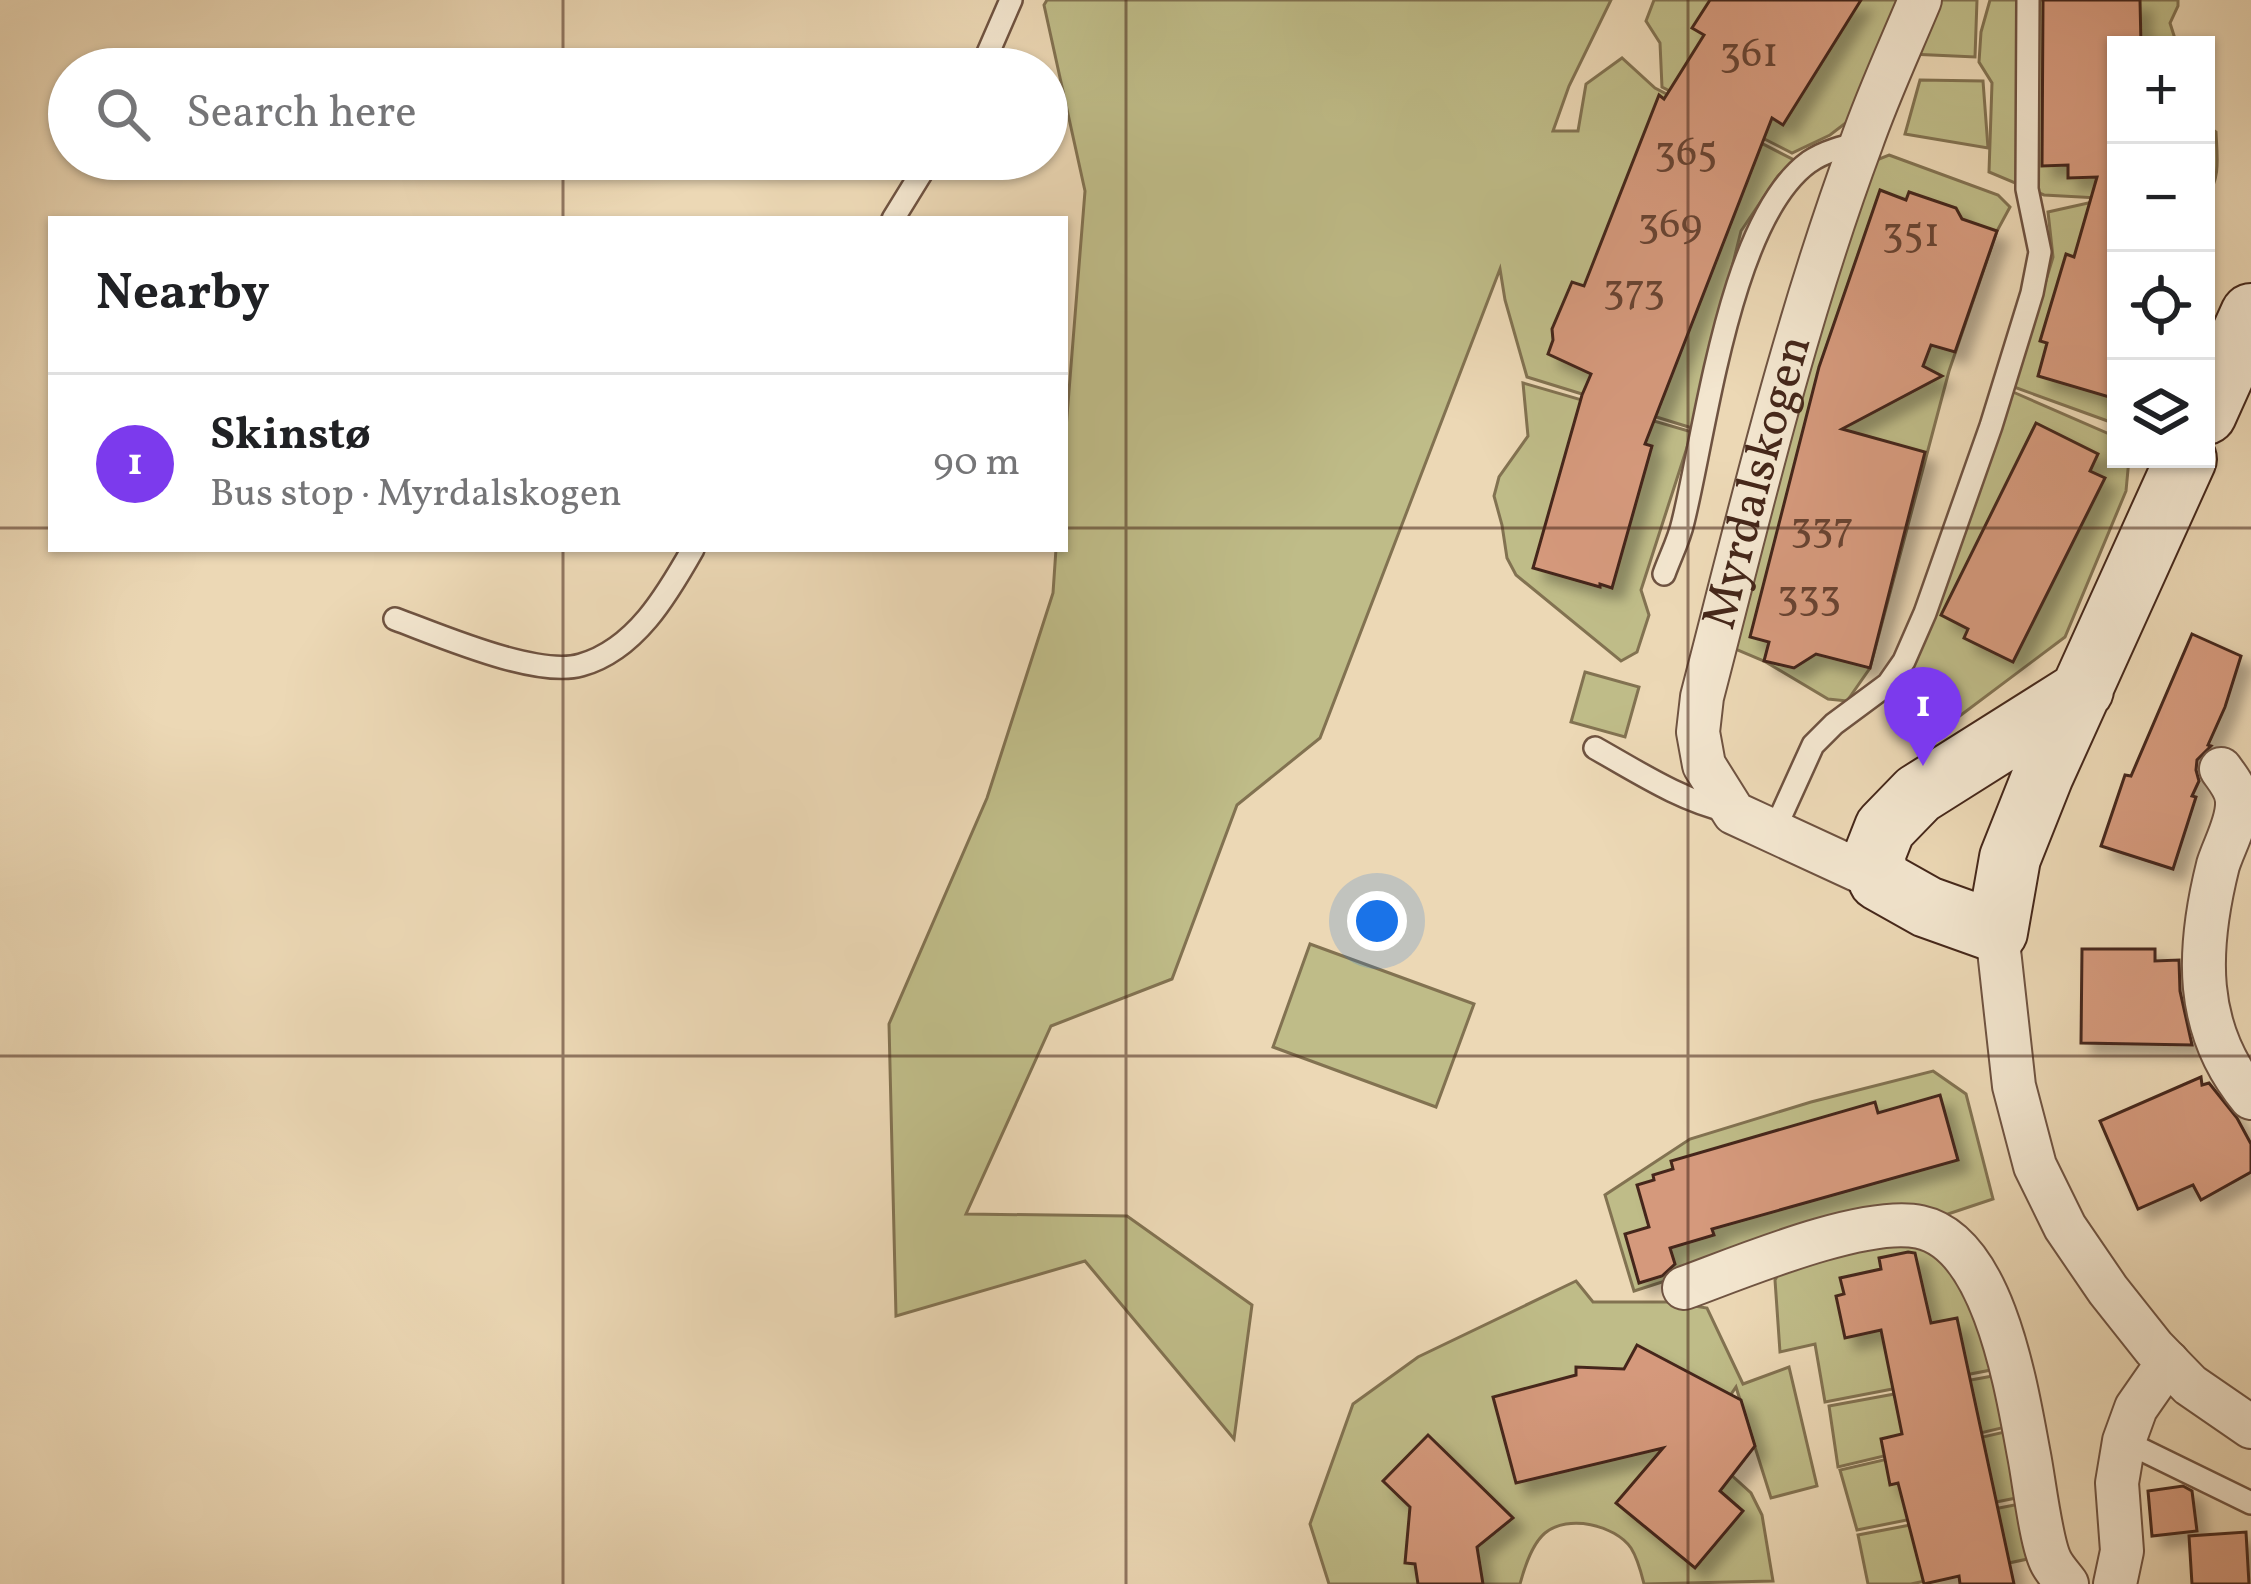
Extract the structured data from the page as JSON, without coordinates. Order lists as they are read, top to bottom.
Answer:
{
  "streets": {
    "street": ["Myrdalskogen"]
  },
  "house_numbers": [
    "361",
    "365",
    "369",
    "351",
    "373",
    "337",
    "333"
  ],
  "page": {
    "map_buttons": ["+", "−"],
    "search": "Search here",
    "heading": "Nearby",
    "list": [
      {
        "mark": "1",
        "name": "Skinstø",
        "note": "Bus stop · Myrdalskogen",
        "value": "90 m"
      }
    ],
    "pins": "1"
  }
}
